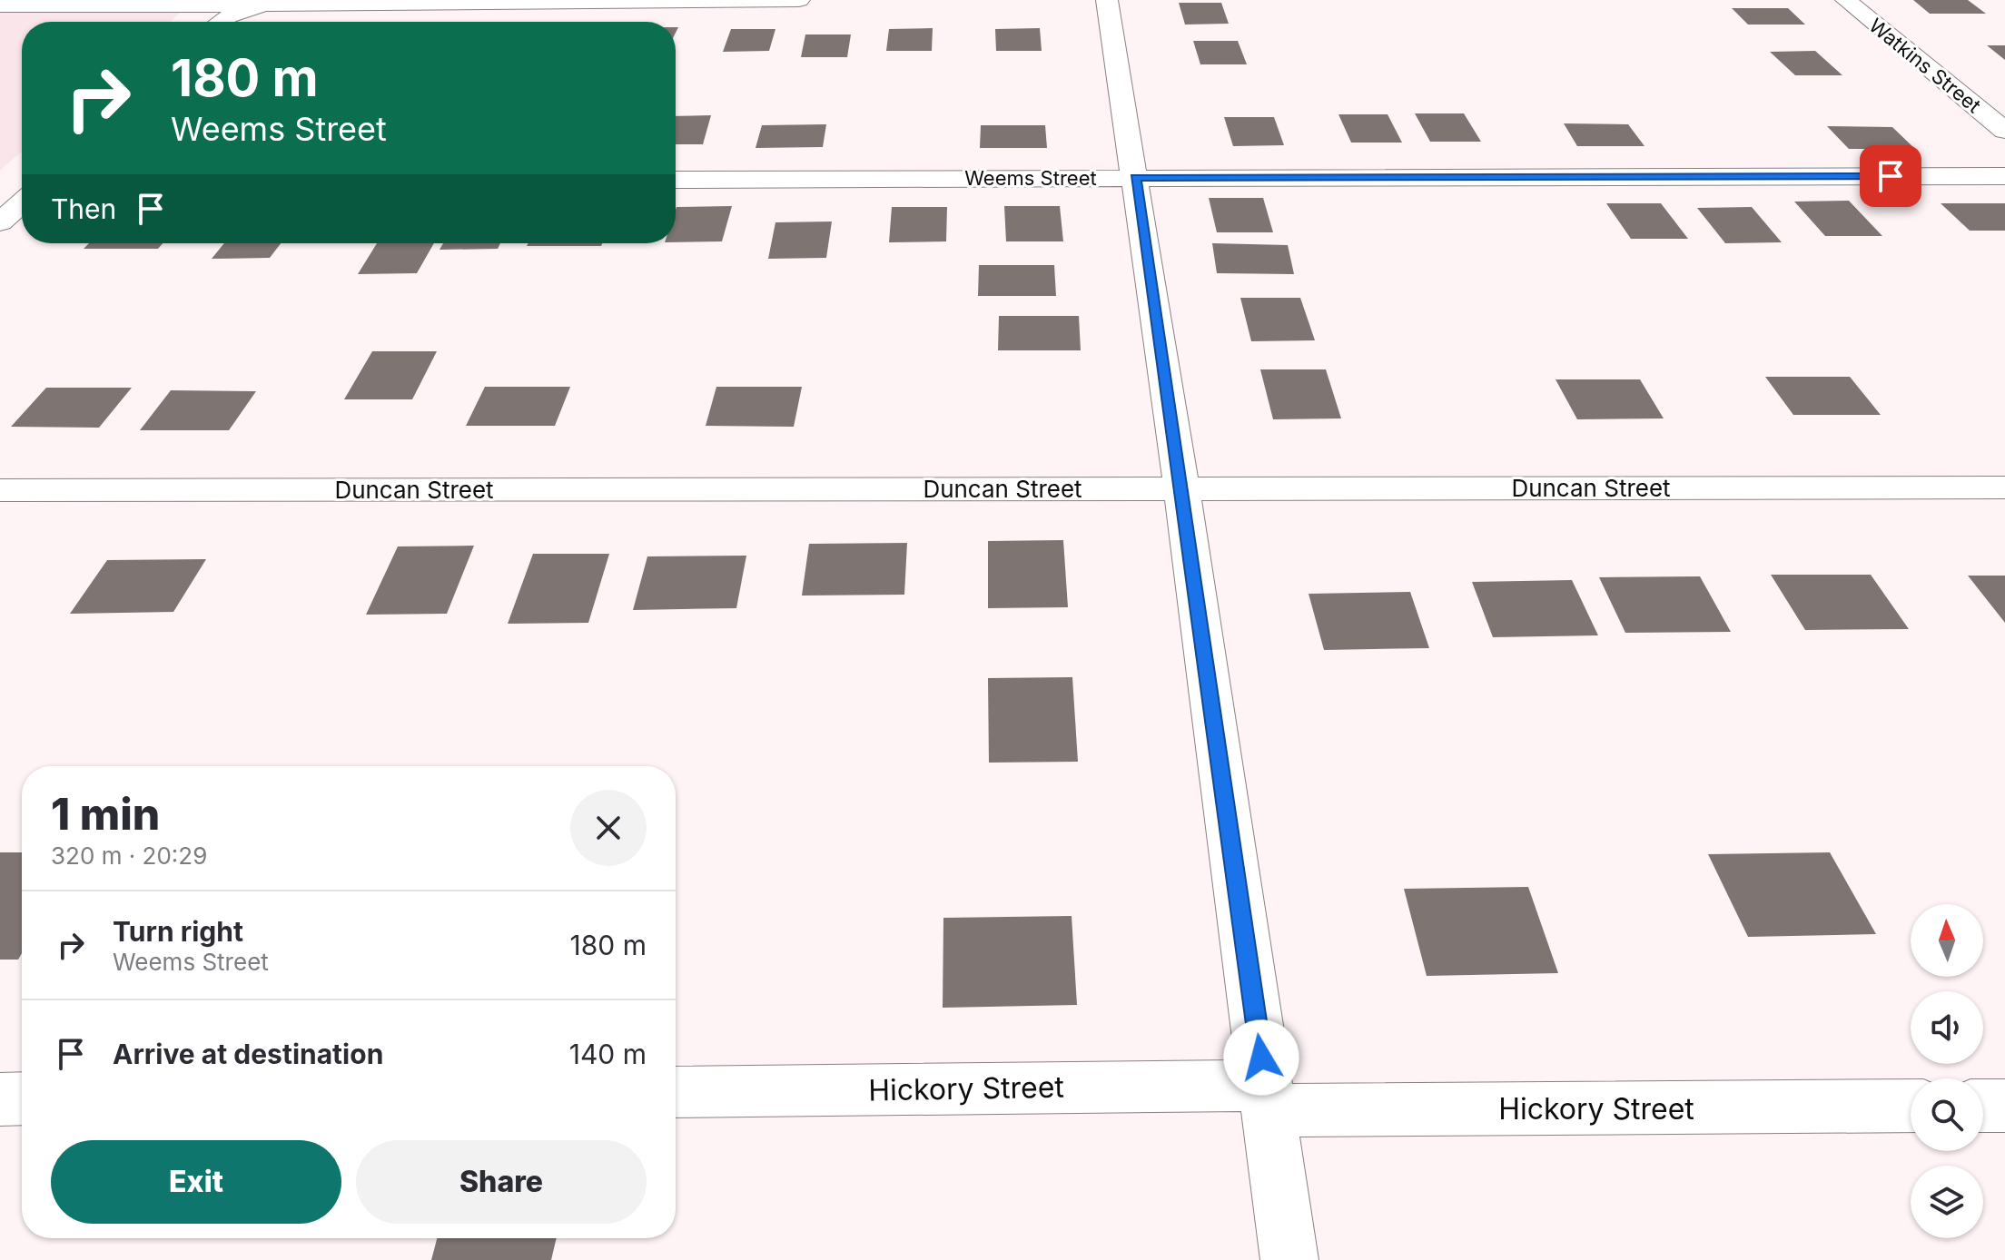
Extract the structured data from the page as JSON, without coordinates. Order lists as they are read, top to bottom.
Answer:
{
  "streets": {
    "street": [
      "Watkins Street",
      "Weems Street",
      "Duncan Street",
      "Hickory Street"
    ]
  },
  "north": "top",
  "page": {
    "turn": ["180 m", "Weems Street"],
    "then": "Then",
    "heading": ["1 min", "320 m · 20:29"],
    "list": [
      {
        "name": "Turn right",
        "note": "Weems Street",
        "value": "180 m"
      },
      {
        "name": "Arrive at destination",
        "value": "140 m"
      }
    ],
    "buttons": ["Exit", "Share"]
  }
}
